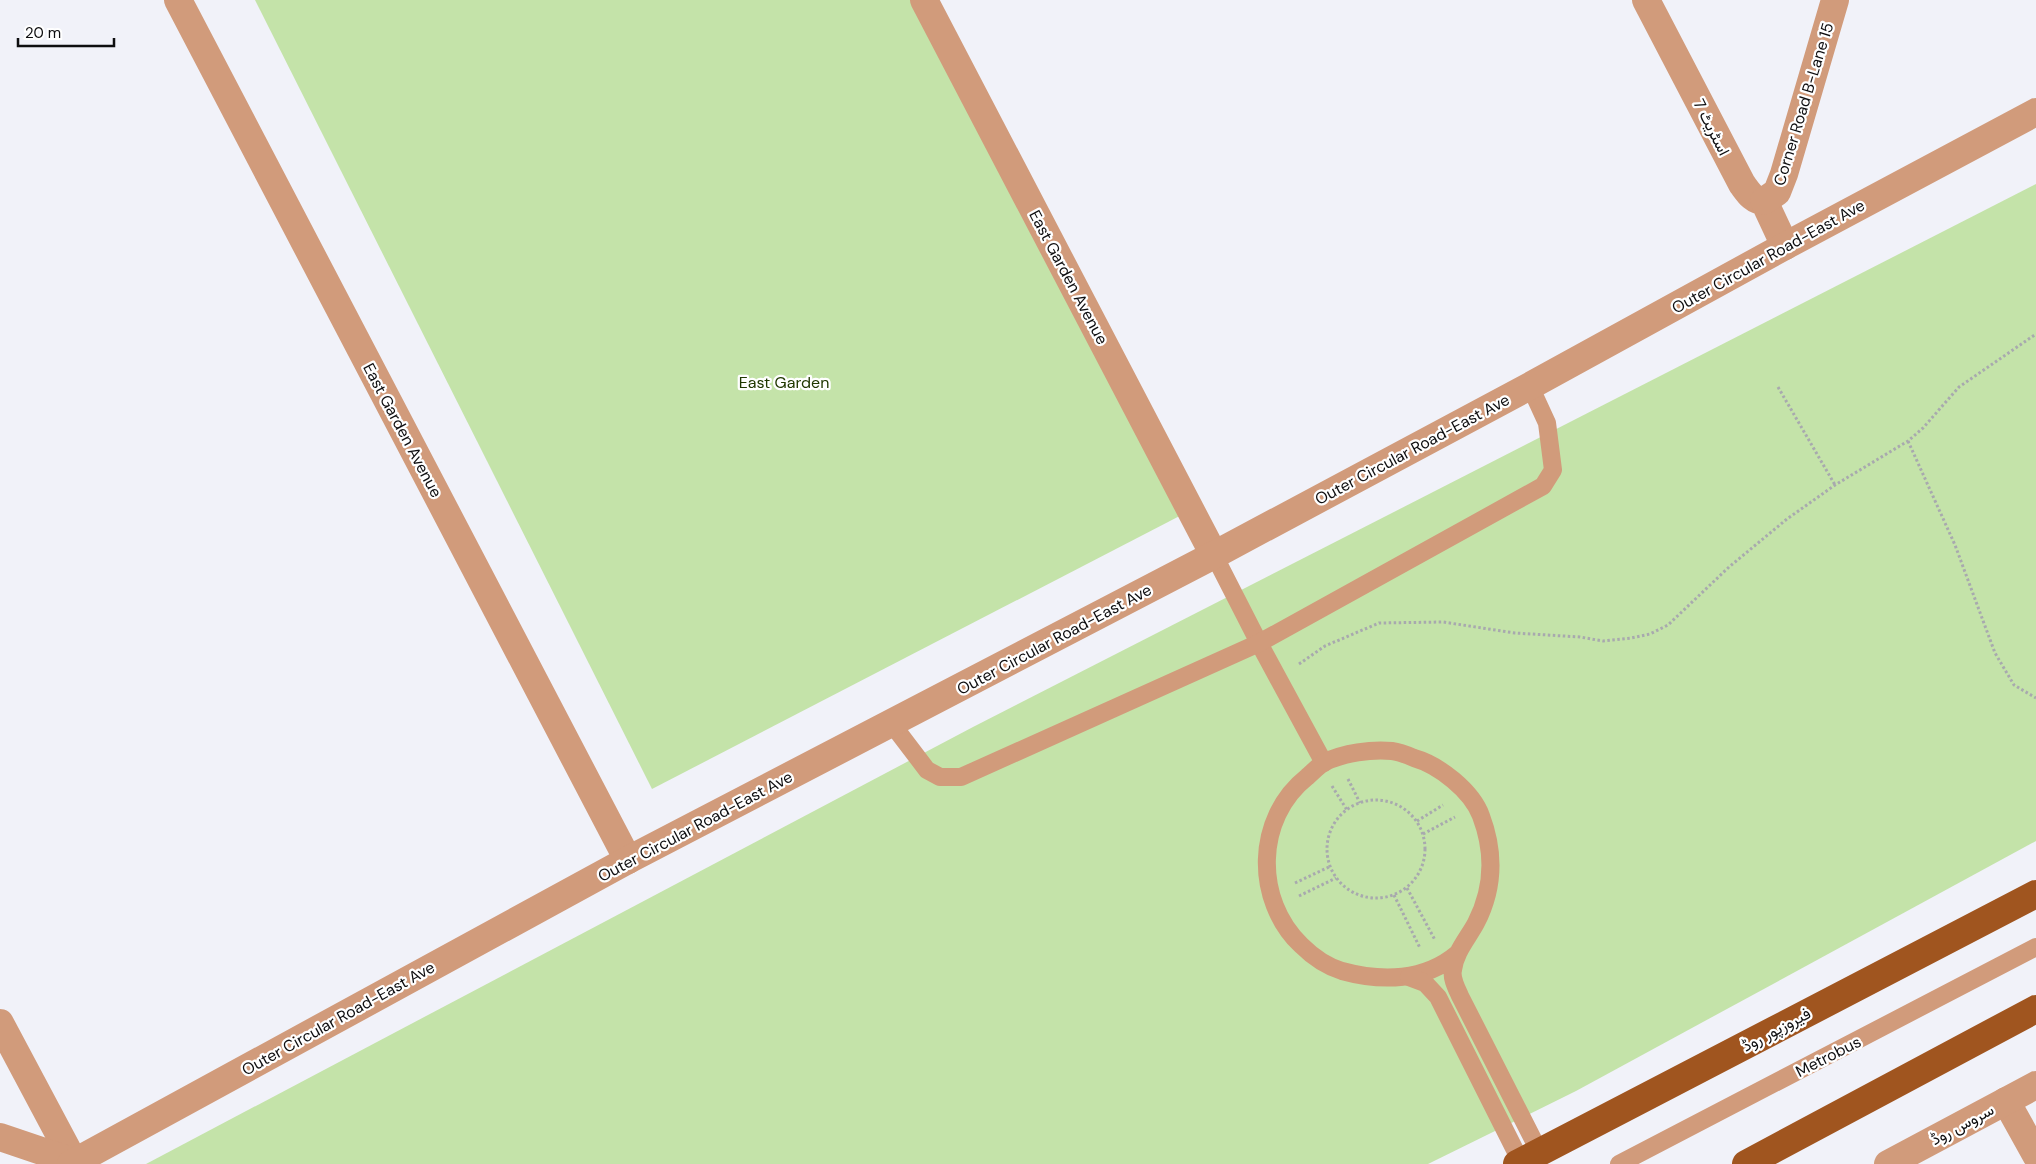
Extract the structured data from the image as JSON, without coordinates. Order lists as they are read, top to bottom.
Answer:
{
  "streets": {
    "main road": ["فیروزپور روڈ"],
    "street": [
      "Corner Road B-Lane 15",
      "اسٹریٹ 7",
      "Outer Circular Road-East Ave",
      "East Garden Avenue",
      "سروس روڈ"
    ],
    "lane": ["Metrobus"]
  },
  "crossings": [
    ["Corner Road B-Lane 15", "اسٹریٹ 7"],
    ["Outer Circular Road-East Ave", "East Garden Avenue"]
  ],
  "parks": ["East Garden"],
  "scale_bar": "20 m"
}
